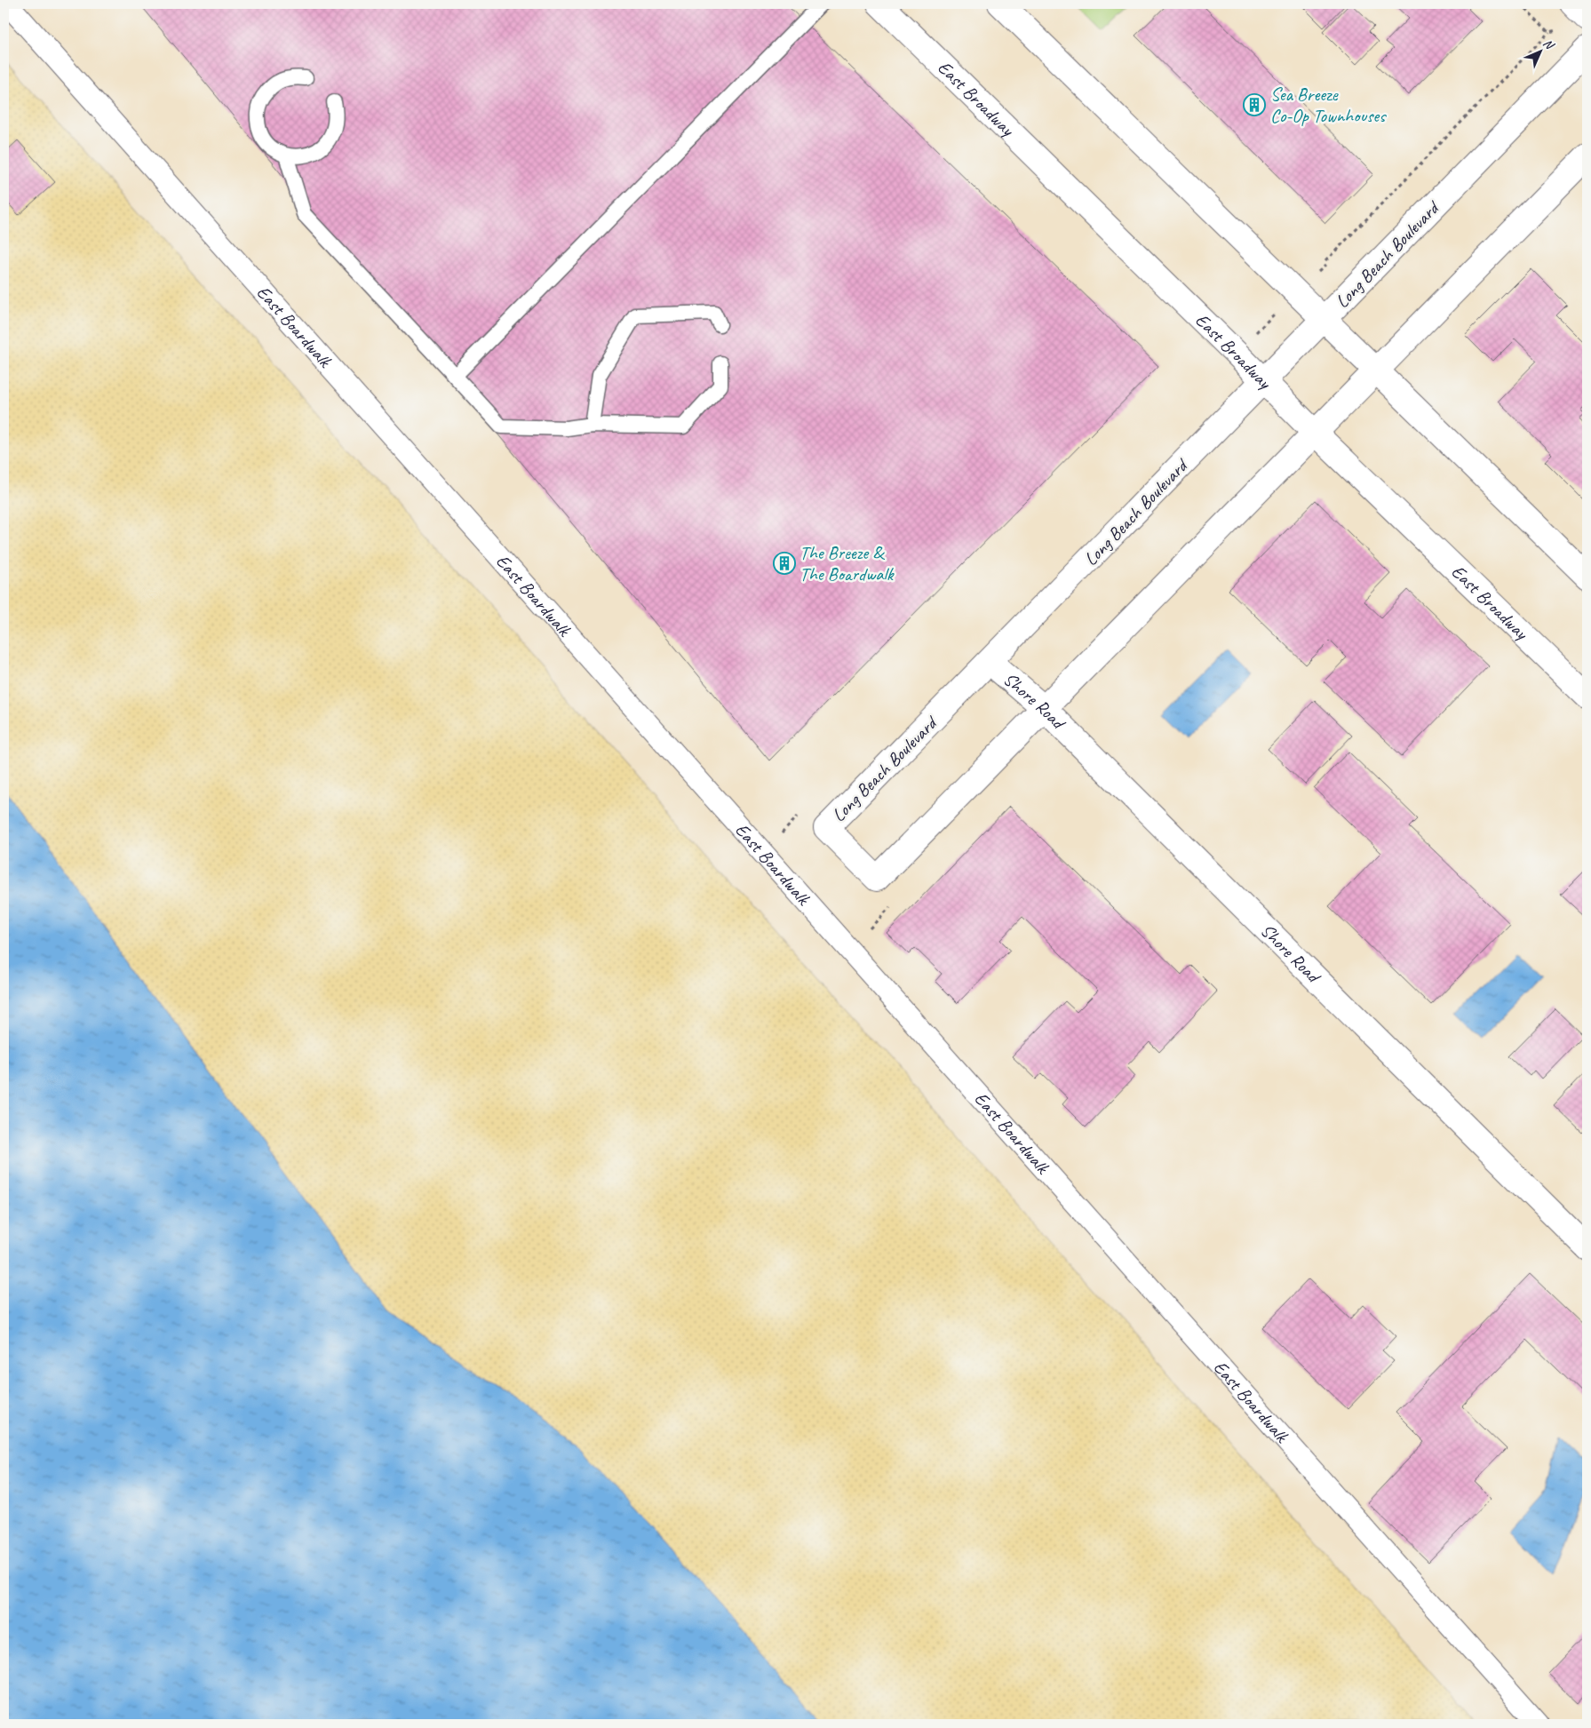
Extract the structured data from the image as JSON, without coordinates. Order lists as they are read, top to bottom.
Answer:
{
  "streets": {
    "street": [
      "East Broadway",
      "Long Beach Boulevard",
      "East Boardwalk",
      "Shore Road"
    ]
  },
  "crossings": [
    ["East Broadway", "Long Beach Boulevard"],
    ["Long Beach Boulevard", "Shore Road"]
  ],
  "places": {
    "building": ["Sea Breeze Co-Op Townhouses", "The Breeze & The Boardwalk"]
  },
  "north": "top right"
}
